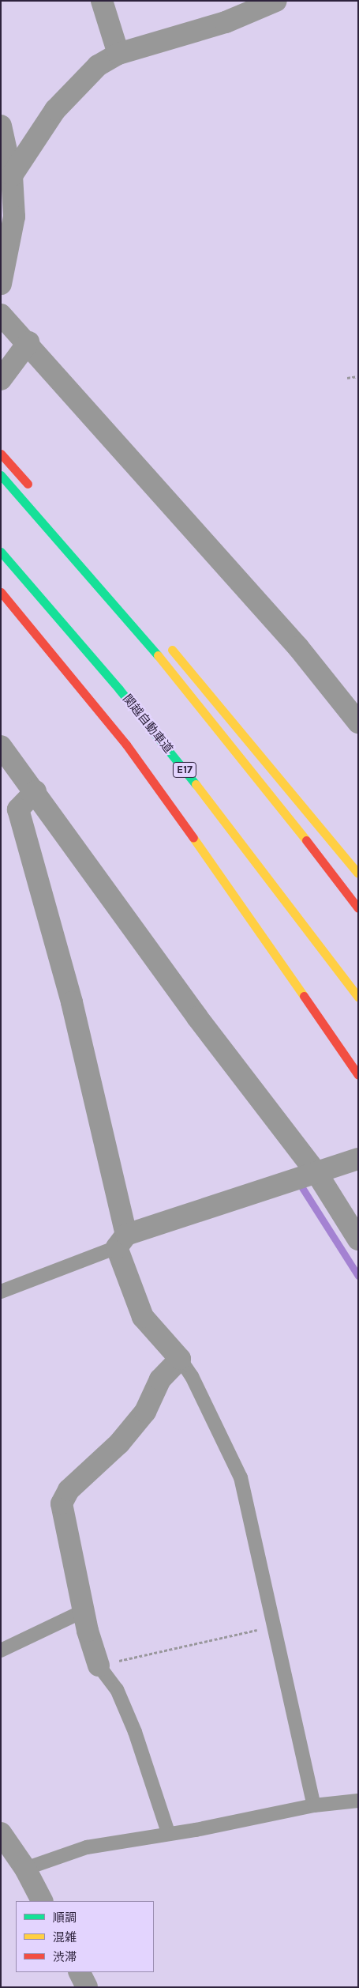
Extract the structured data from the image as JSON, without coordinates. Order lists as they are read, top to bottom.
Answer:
{
  "streets": {
    "highway": ["関越自動車道", "E17"]
  },
  "legend": ["順調", "混雑", "渋滞"]
}
